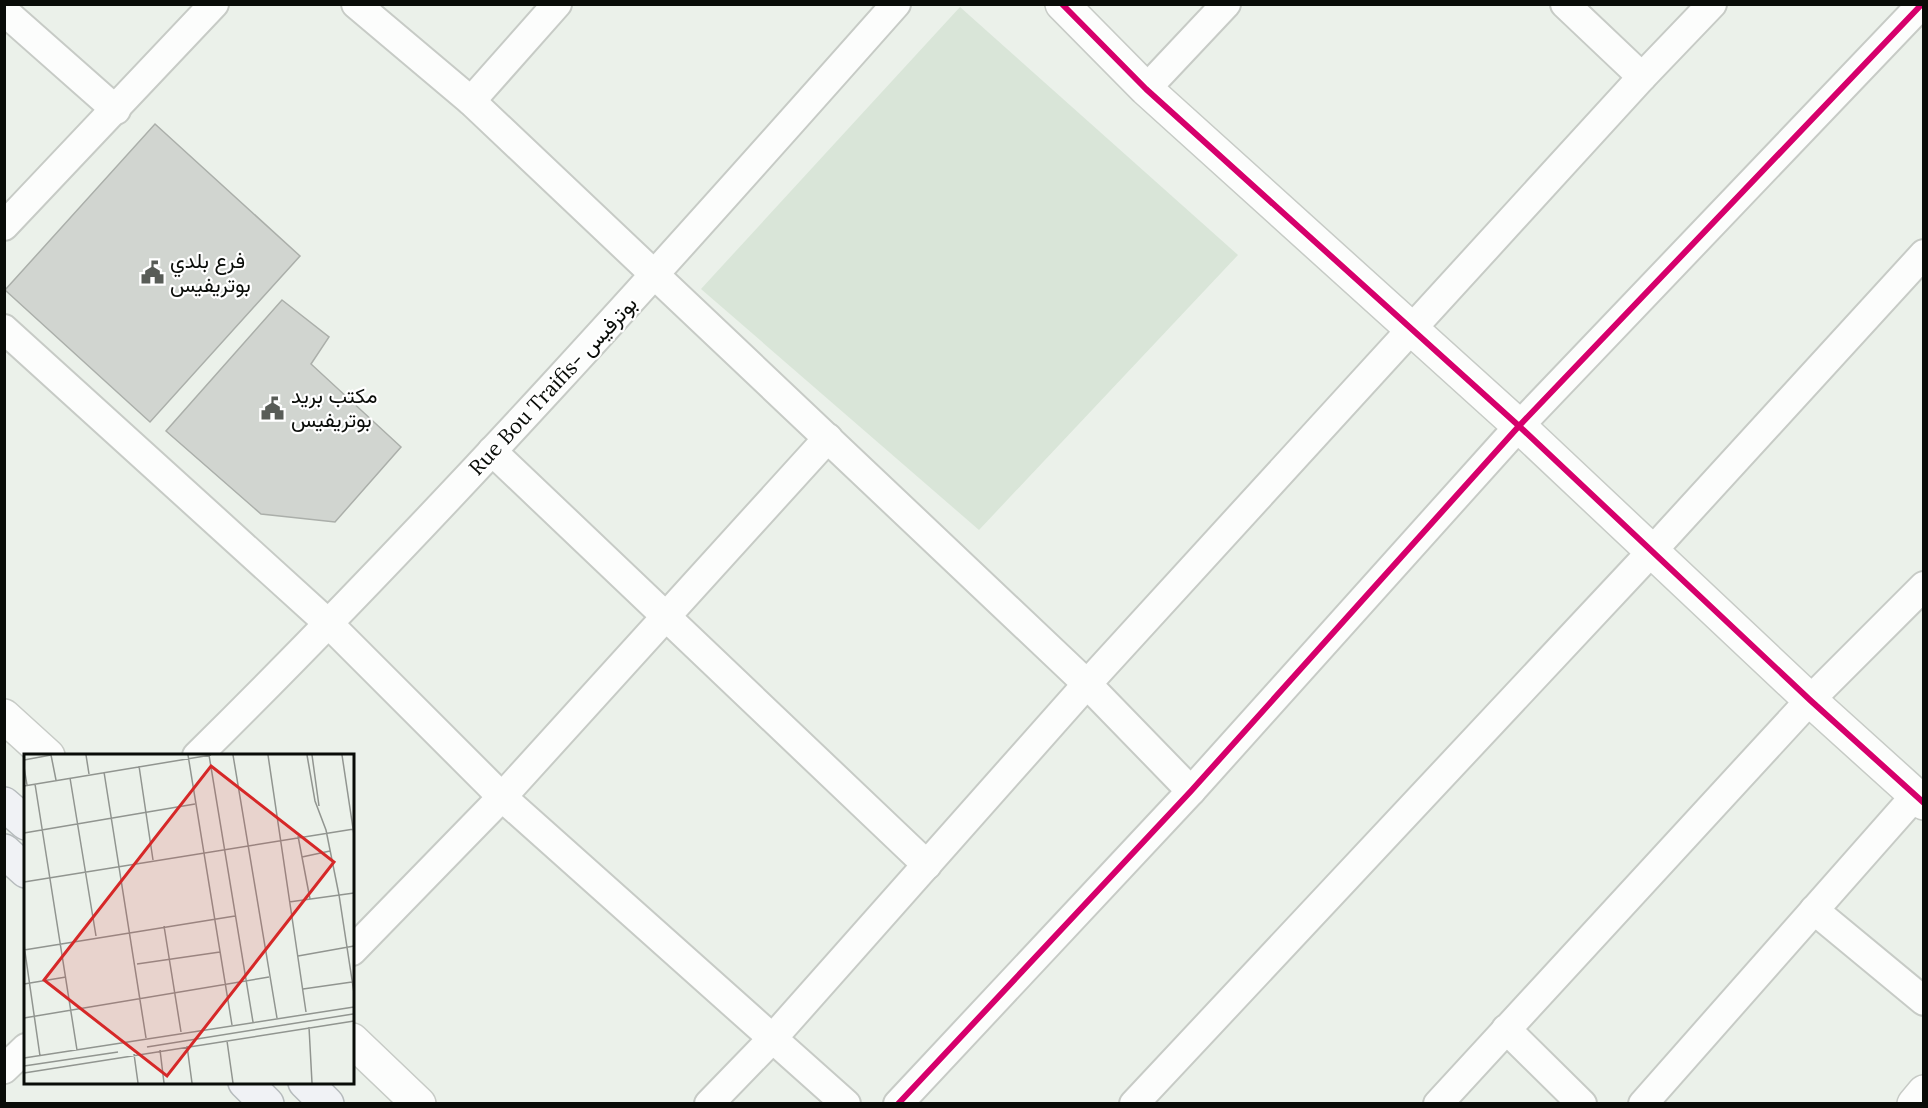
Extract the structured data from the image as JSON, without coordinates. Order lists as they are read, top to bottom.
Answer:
{
  "streets": {
    "street": ["Rue Bou Traifis- بوترفيس"]
  },
  "places": {
    "public building": ["فرع بلدي بوتريفيس", "مكتب بريد بوتريفيس"]
  }
}
